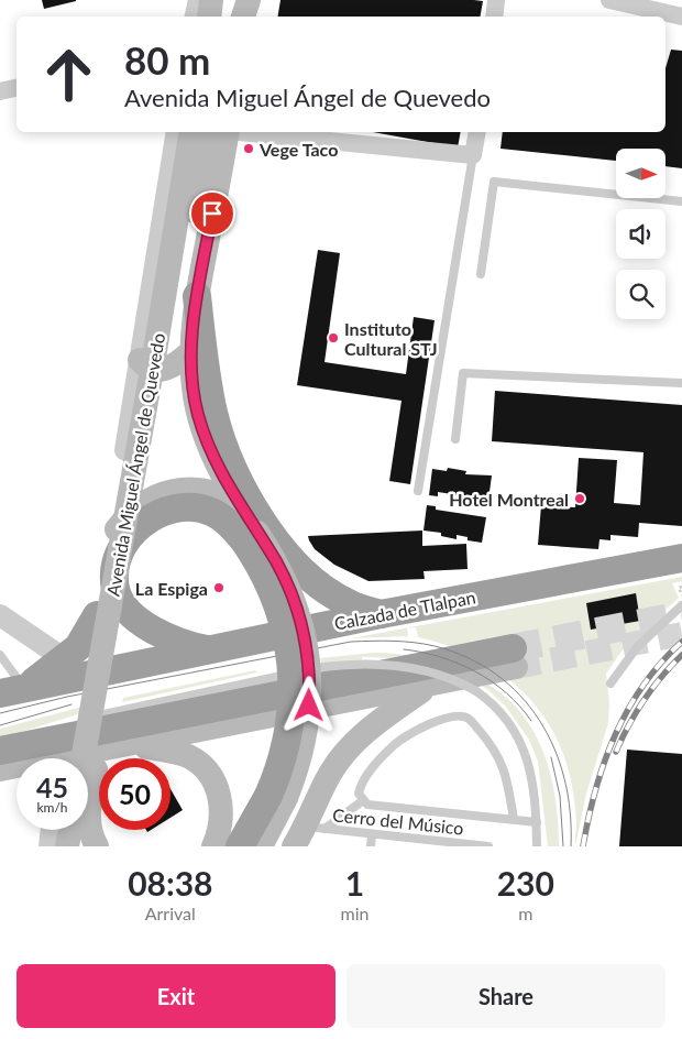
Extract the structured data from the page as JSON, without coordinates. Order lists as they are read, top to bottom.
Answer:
{
  "streets": {
    "highway": ["Calzada de Tlalpan"],
    "main road": ["Avenida Miguel Ángel de Quevedo"],
    "lane": ["Cerro del Músico"]
  },
  "places": [
    "Vege Taco",
    "Instituto Cultural STJ",
    "Hotel Montreal",
    "La Espiga"
  ],
  "north": "right",
  "page": {
    "turn": ["80 m", "Avenida Miguel Ángel de Quevedo"],
    "speed": "45 km/h",
    "limit": "50",
    "eta": [
      "08:38",
      "Arrival",
      "1",
      "min",
      "230",
      "m"
    ],
    "buttons": ["Exit", "Share"]
  }
}
